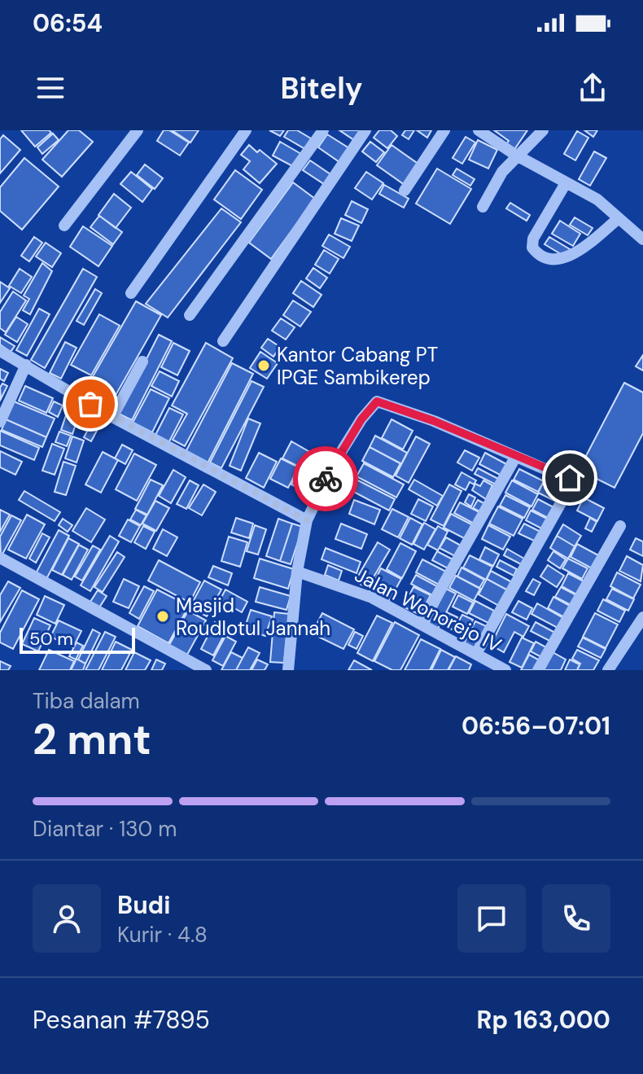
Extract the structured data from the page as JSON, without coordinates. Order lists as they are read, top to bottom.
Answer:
{
  "streets": {
    "street": ["Jalan Wonorejo IV"]
  },
  "places": ["Kantor Cabang PT IPGE Sambikerep", "Masjid Roudlotul Jannah"],
  "scale_bar": "50 m",
  "page": {
    "status": "06:54",
    "header": "Bitely",
    "scale": "50 m",
    "heading": ["2 mnt", "Tiba dalam", "06:56–07:01"],
    "panel": [
      "Budi",
      "Kurir · 4.8",
      "Pesanan #7895",
      "Rp 163,000"
    ],
    "bar": "Diantar · 130 m"
  }
}
